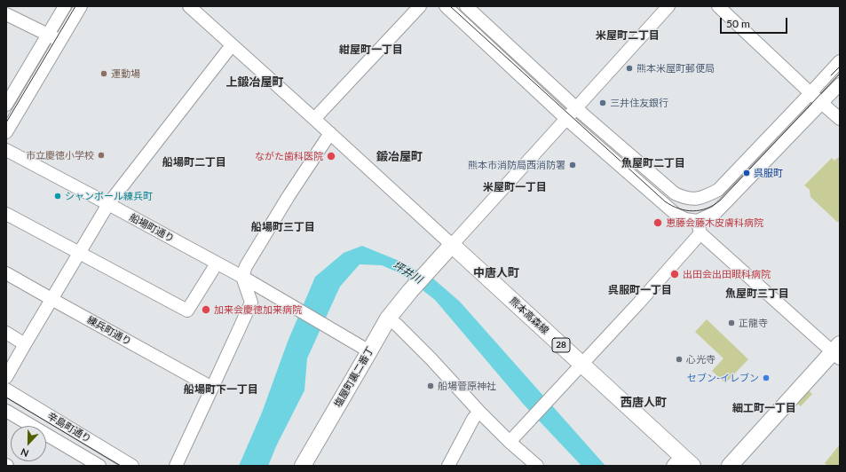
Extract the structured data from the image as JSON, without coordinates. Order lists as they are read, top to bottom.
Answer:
{
  "streets": {
    "main road": ["熊本高森線", "28", "塩屋町裏二番丁"],
    "street": ["船場町通り", "練兵町通り", "辛島町通り"]
  },
  "crossings": [
    ["船場町通り", "塩屋町裏二番丁"],
    ["熊本高森線", "塩屋町裏二番丁"]
  ],
  "districts": [
    "米屋町二丁目",
    "紺屋町一丁目",
    "上鍛冶屋町",
    "鍛冶屋町",
    "船場町二丁目",
    "魚屋町二丁目",
    "米屋町一丁目",
    "船場町三丁目",
    "中唐人町",
    "呉服町一丁目",
    "魚屋町三丁目",
    "船場町下一丁目",
    "西唐人町",
    "細工町一丁目"
  ],
  "water": ["坪井川"],
  "places": [
    "熊本米屋町郵便局",
    "運動場",
    "三井住友銀行",
    "市立慶徳小学校",
    "ながた歯科医院",
    "熊本市消防局西消防署",
    "呉服町",
    "シャンボール練兵町",
    "恵藤会藤木皮膚科病院",
    "出田会出田眼科病院",
    "加来会慶徳加来病院",
    "正龍寺",
    "心光寺",
    "セブン-イレブン",
    "船場菅原神社"
  ],
  "scale_bar": "50 m",
  "north": "bottom"
}
